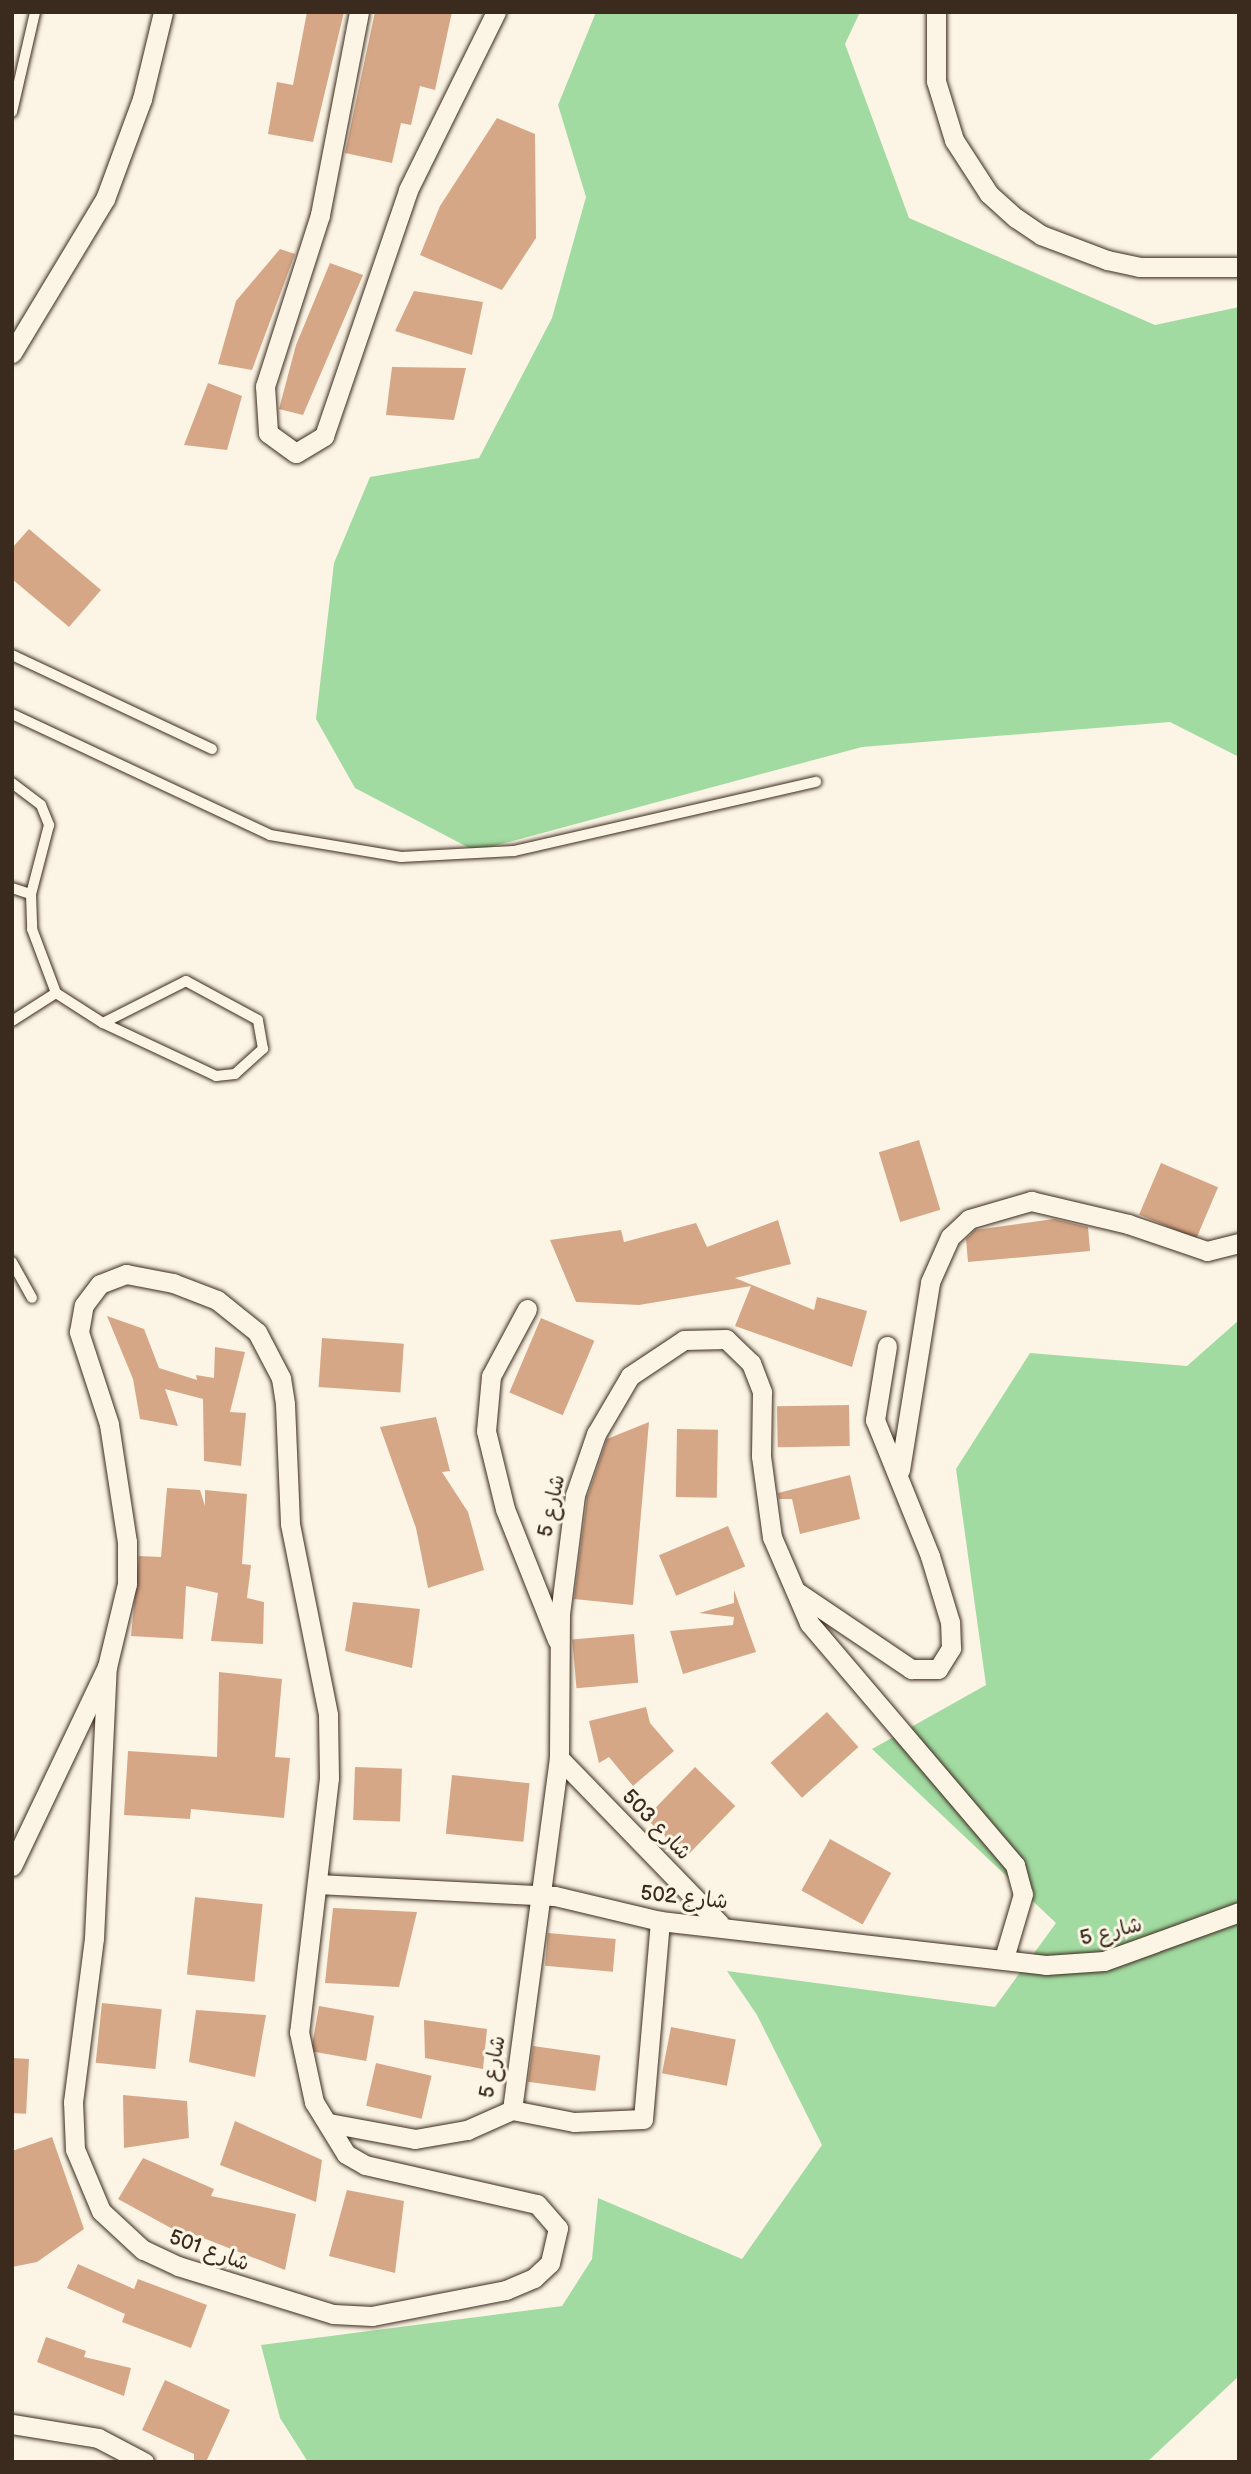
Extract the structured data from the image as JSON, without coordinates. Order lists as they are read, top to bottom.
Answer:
{
  "streets": {
    "street": [
      "شارع 5",
      "شارع 503",
      "شارع 502",
      "شارع 501"
    ]
  },
  "crossings": [
    ["شارع 5", "شارع 503"],
    ["شارع 5", "شارع 502"],
    ["شارع 5", "شارع 501"],
    ["شارع 503", "شارع 502"]
  ]
}
